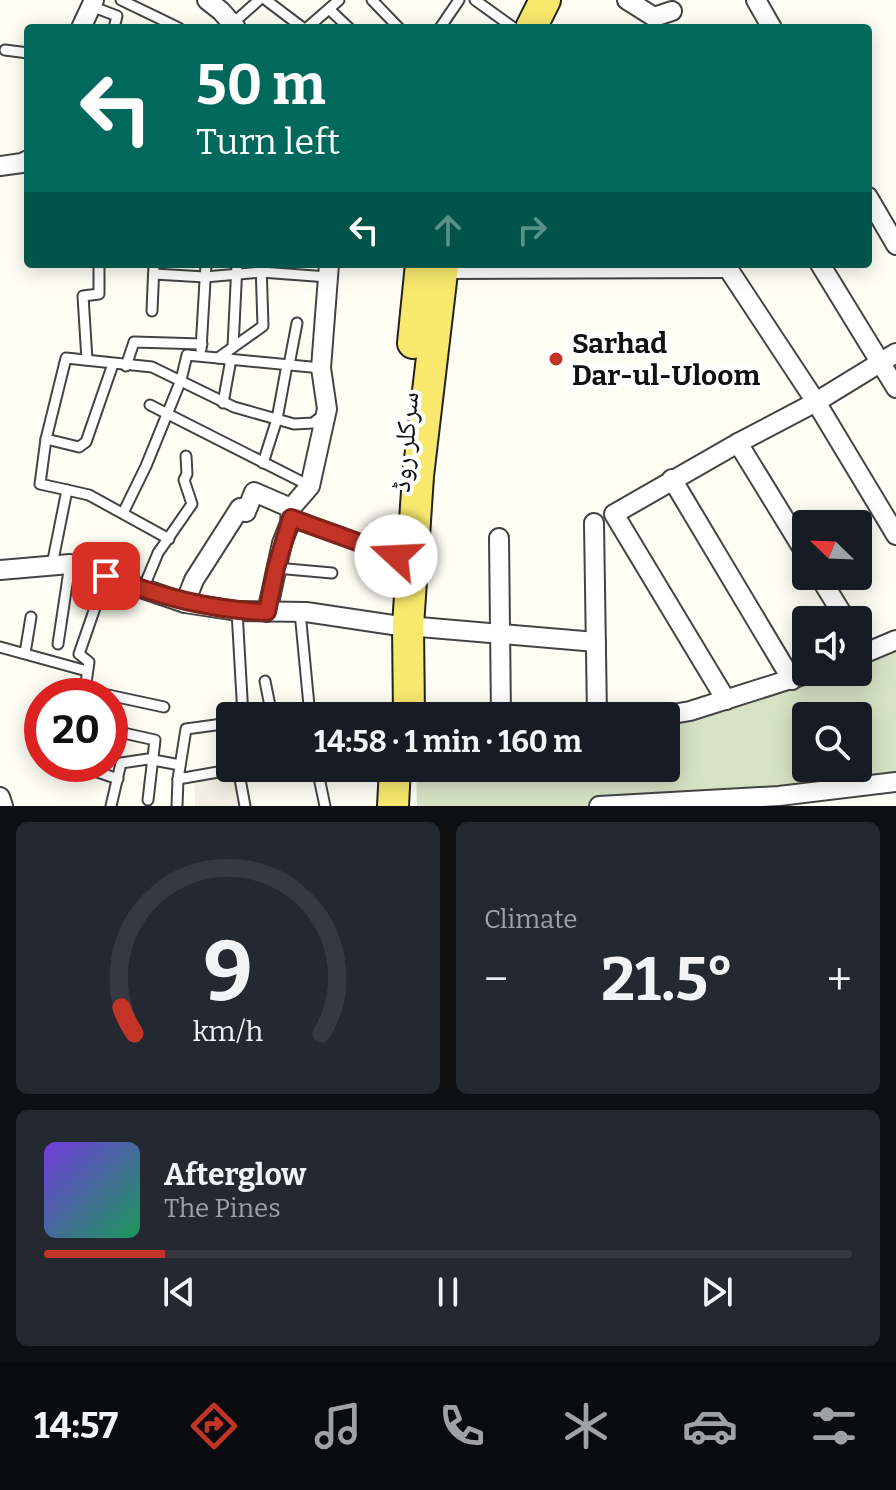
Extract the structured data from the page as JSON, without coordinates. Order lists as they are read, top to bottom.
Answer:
{
  "streets": {
    "main road": ["سرکلر روڈ"]
  },
  "places": ["Sarhad Dar-ul-Uloom"],
  "north": "top left",
  "page": {
    "turn": ["50 m", "Turn left"],
    "limit": "20",
    "trip": "14:58 · 1 min · 160 m",
    "tile": "Climate",
    "heat": ["−", "21.5°", "+"],
    "song": ["Afterglow", "The Pines"],
    "tabs": "14:57",
    "gauge": ["9", "km/h"]
  }
}
